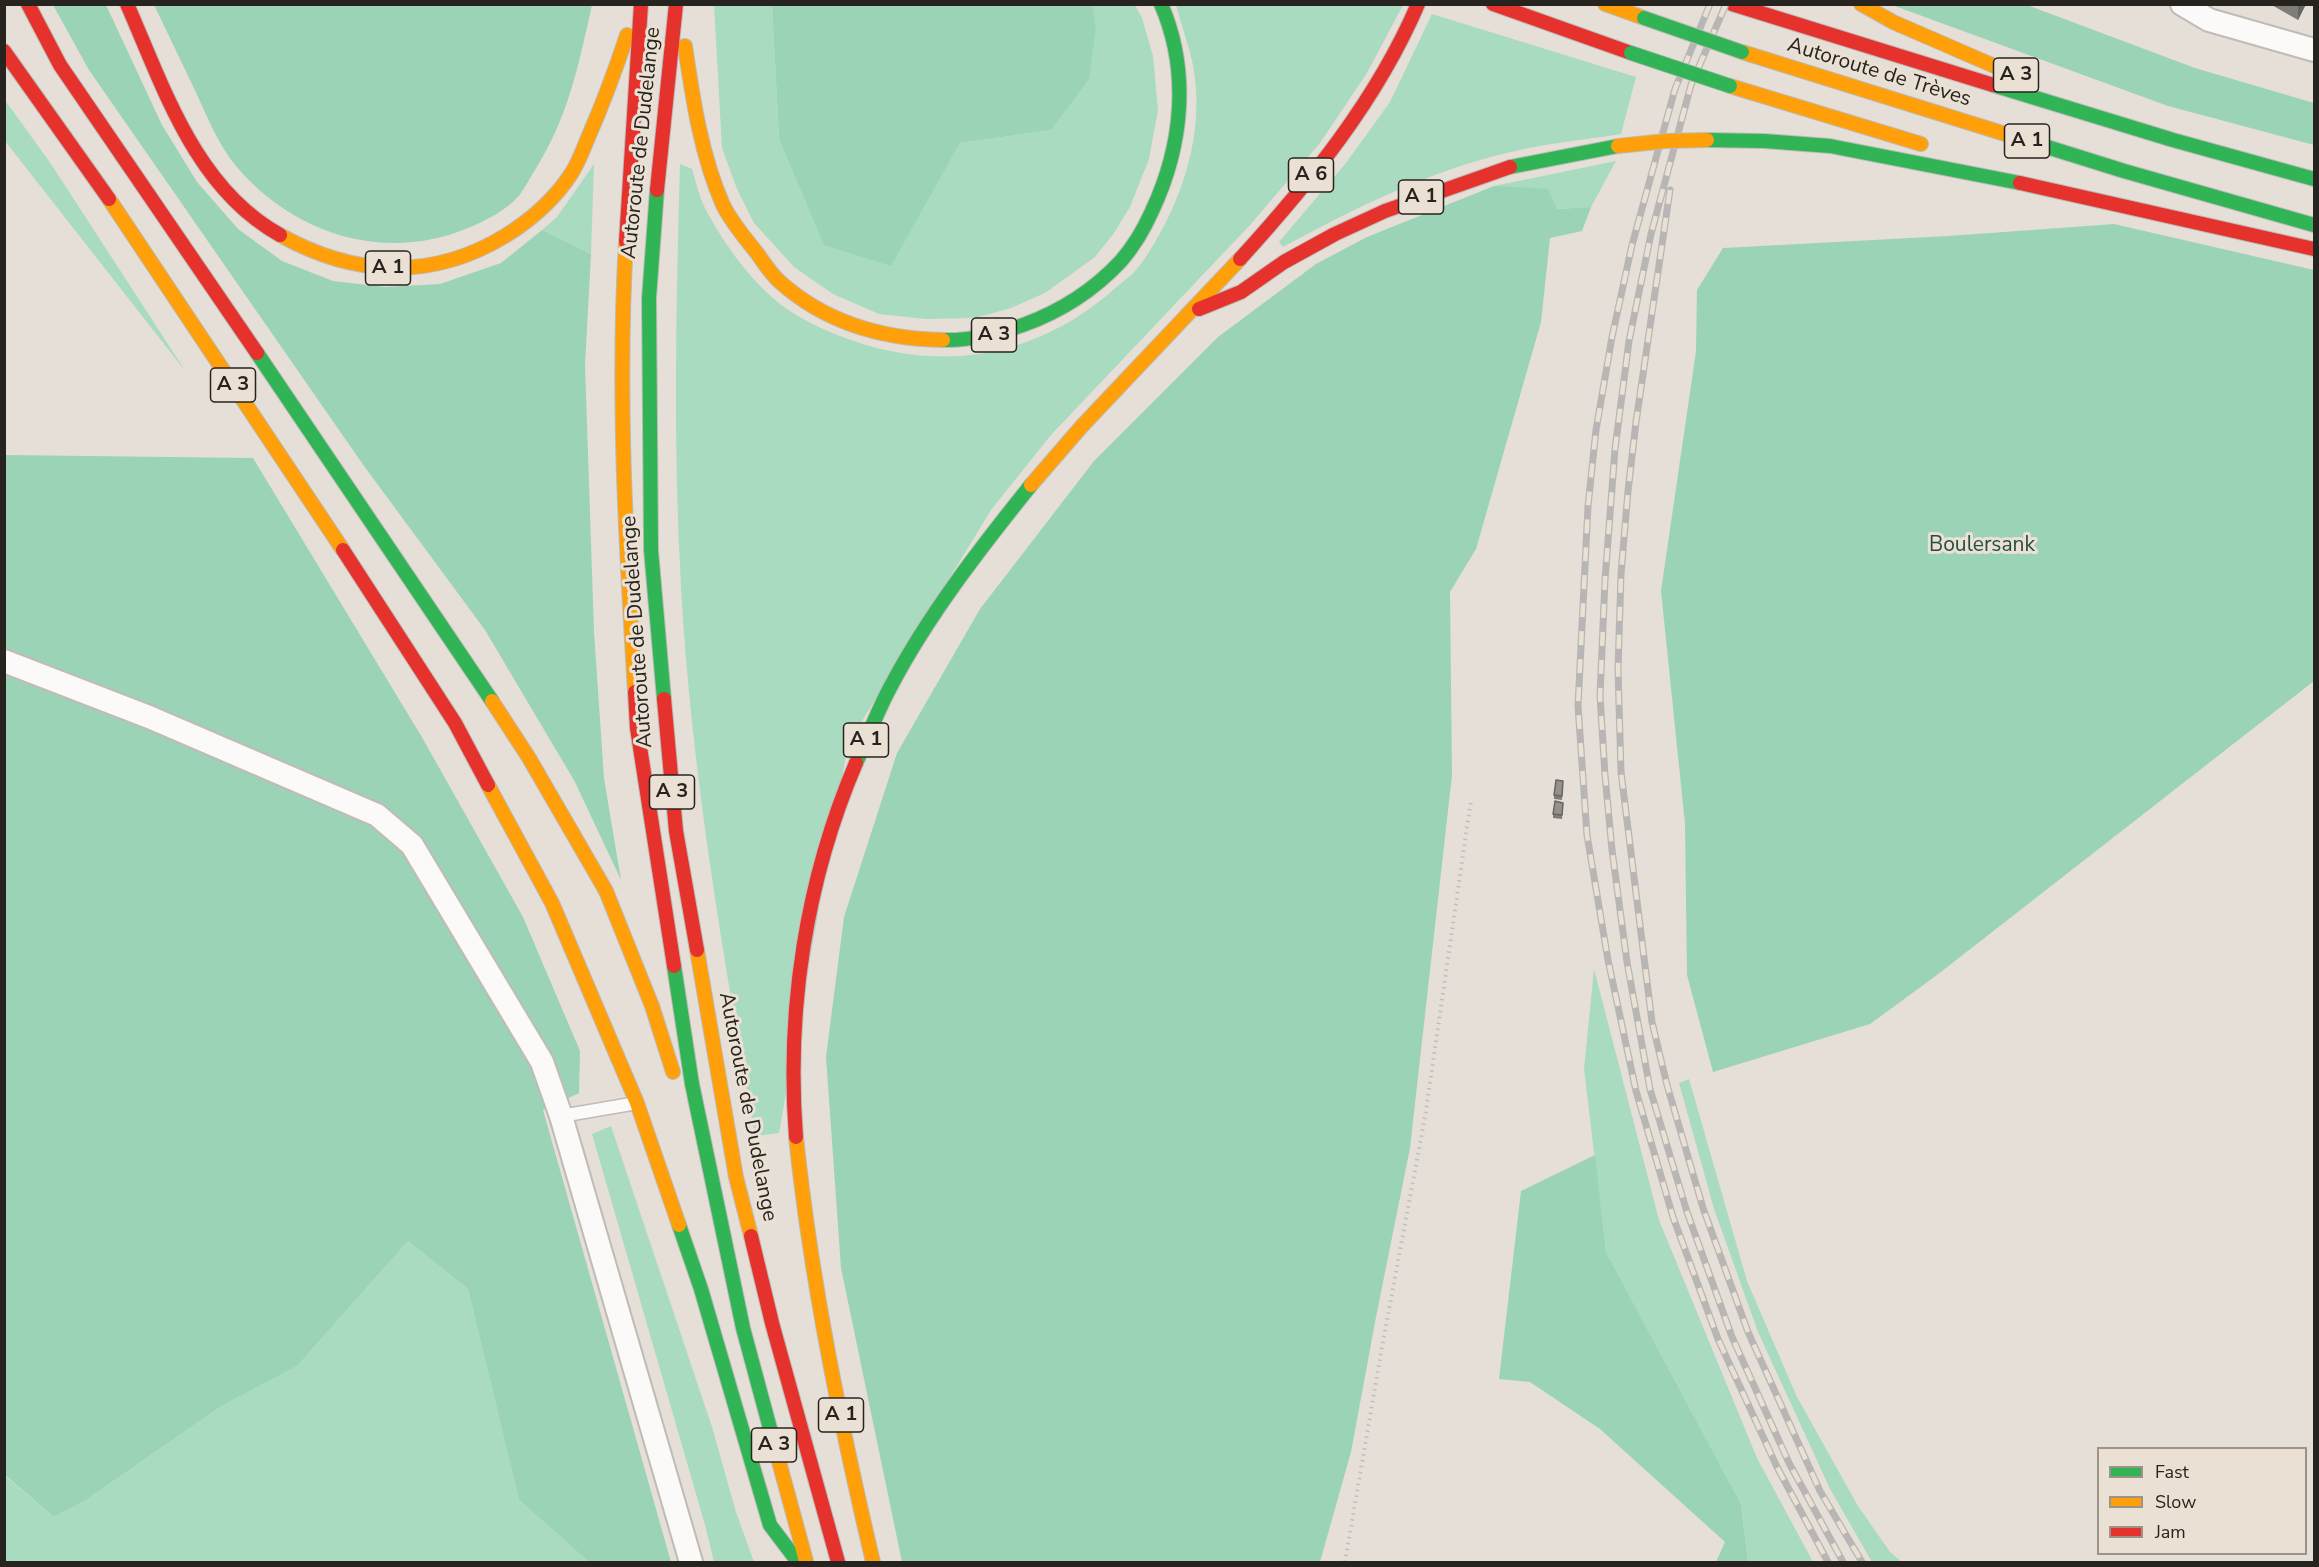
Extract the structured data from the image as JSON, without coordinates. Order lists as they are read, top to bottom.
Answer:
{
  "streets": {
    "highway": [
      "Autoroute de Trèves",
      "A 3",
      "A 1",
      "Autoroute de Dudelange",
      "A 6"
    ]
  },
  "crossings": [
    ["Autoroute de Trèves", "A 3"],
    ["A 3", "Autoroute de Dudelange"],
    ["A 1", "A 6"]
  ],
  "parks": ["Boulersank"],
  "legend": ["Fast", "Slow", "Jam"]
}
